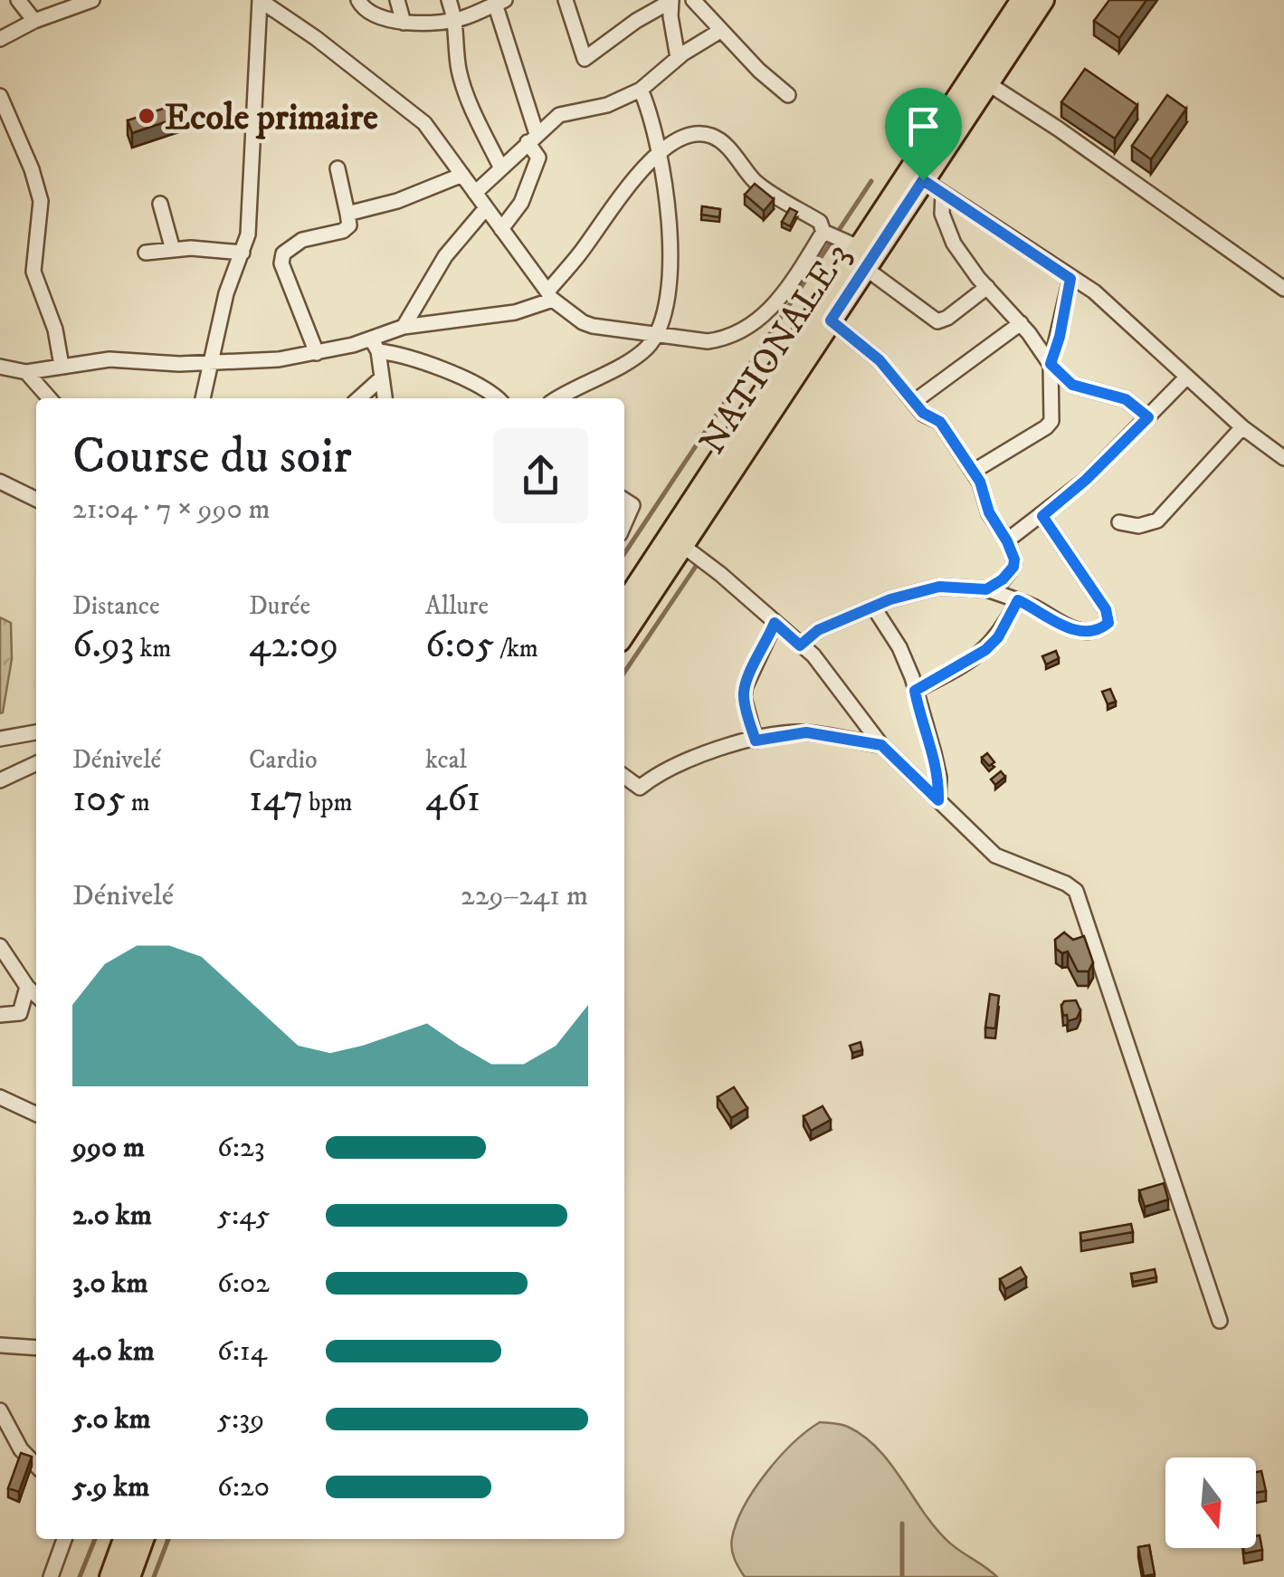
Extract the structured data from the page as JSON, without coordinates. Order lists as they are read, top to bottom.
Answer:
{
  "streets": {
    "main road": ["NATIONALE 3"]
  },
  "places": ["Ecole primaire"],
  "north": "bottom",
  "page": {
    "heading": ["Course du soir", "21:04 · 7 × 990 m"],
    "stats": [
      ["Distance", "6.93 km"],
      ["Durée", "42:09"],
      ["Allure", "6:05 /km"],
      ["Dénivelé", "105 m"],
      ["Cardio", "147 bpm"],
      ["kcal", "461"]
    ],
    "chart": ["Dénivelé", "229–241 m"],
    "list": [
      {
        "name": "990 m",
        "note": "6:23"
      },
      {
        "name": "2.0 km",
        "note": "5:45"
      },
      {
        "name": "3.0 km",
        "note": "6:02"
      },
      {
        "name": "4.0 km",
        "note": "6:14"
      },
      {
        "name": "5.0 km",
        "note": "5:39"
      },
      {
        "name": "5.9 km",
        "note": "6:20"
      }
    ]
  }
}
